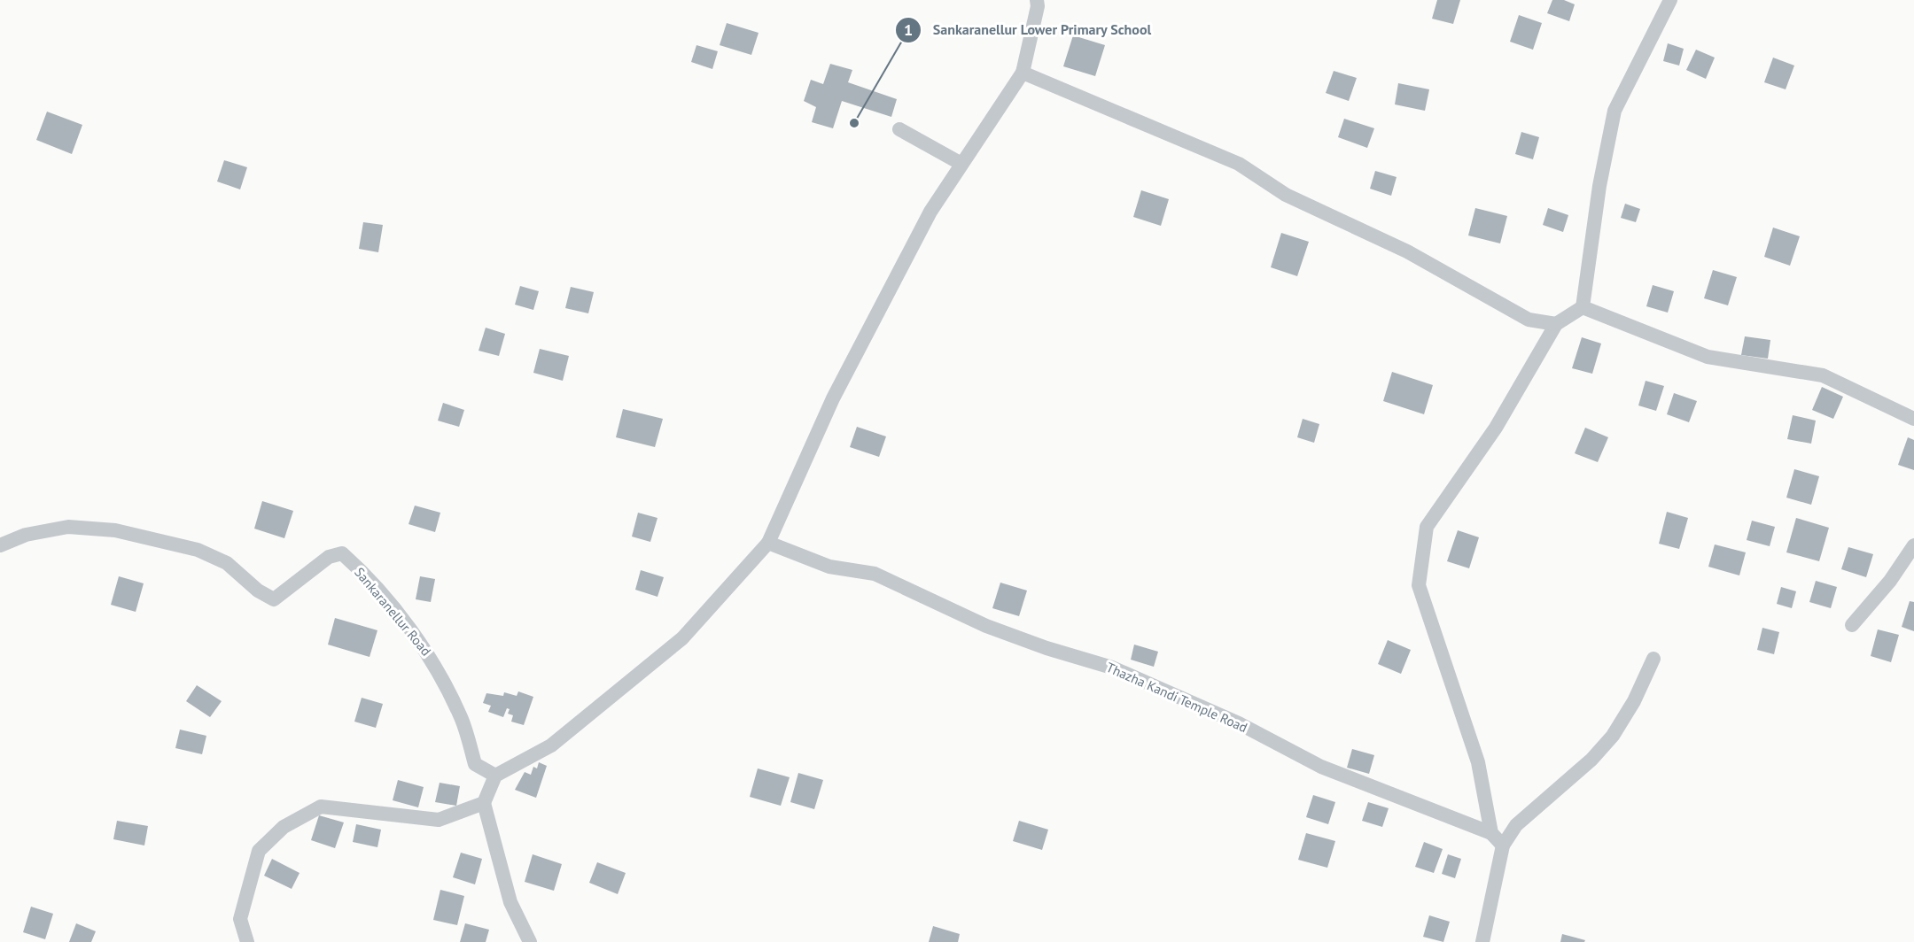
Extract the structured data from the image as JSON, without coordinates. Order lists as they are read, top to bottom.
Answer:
{
  "streets": {
    "street": ["Sankaranellur Road", "Thazha Kandi Temple Road"]
  },
  "places": ["Sankaranellur Lower Primary School"]
}
